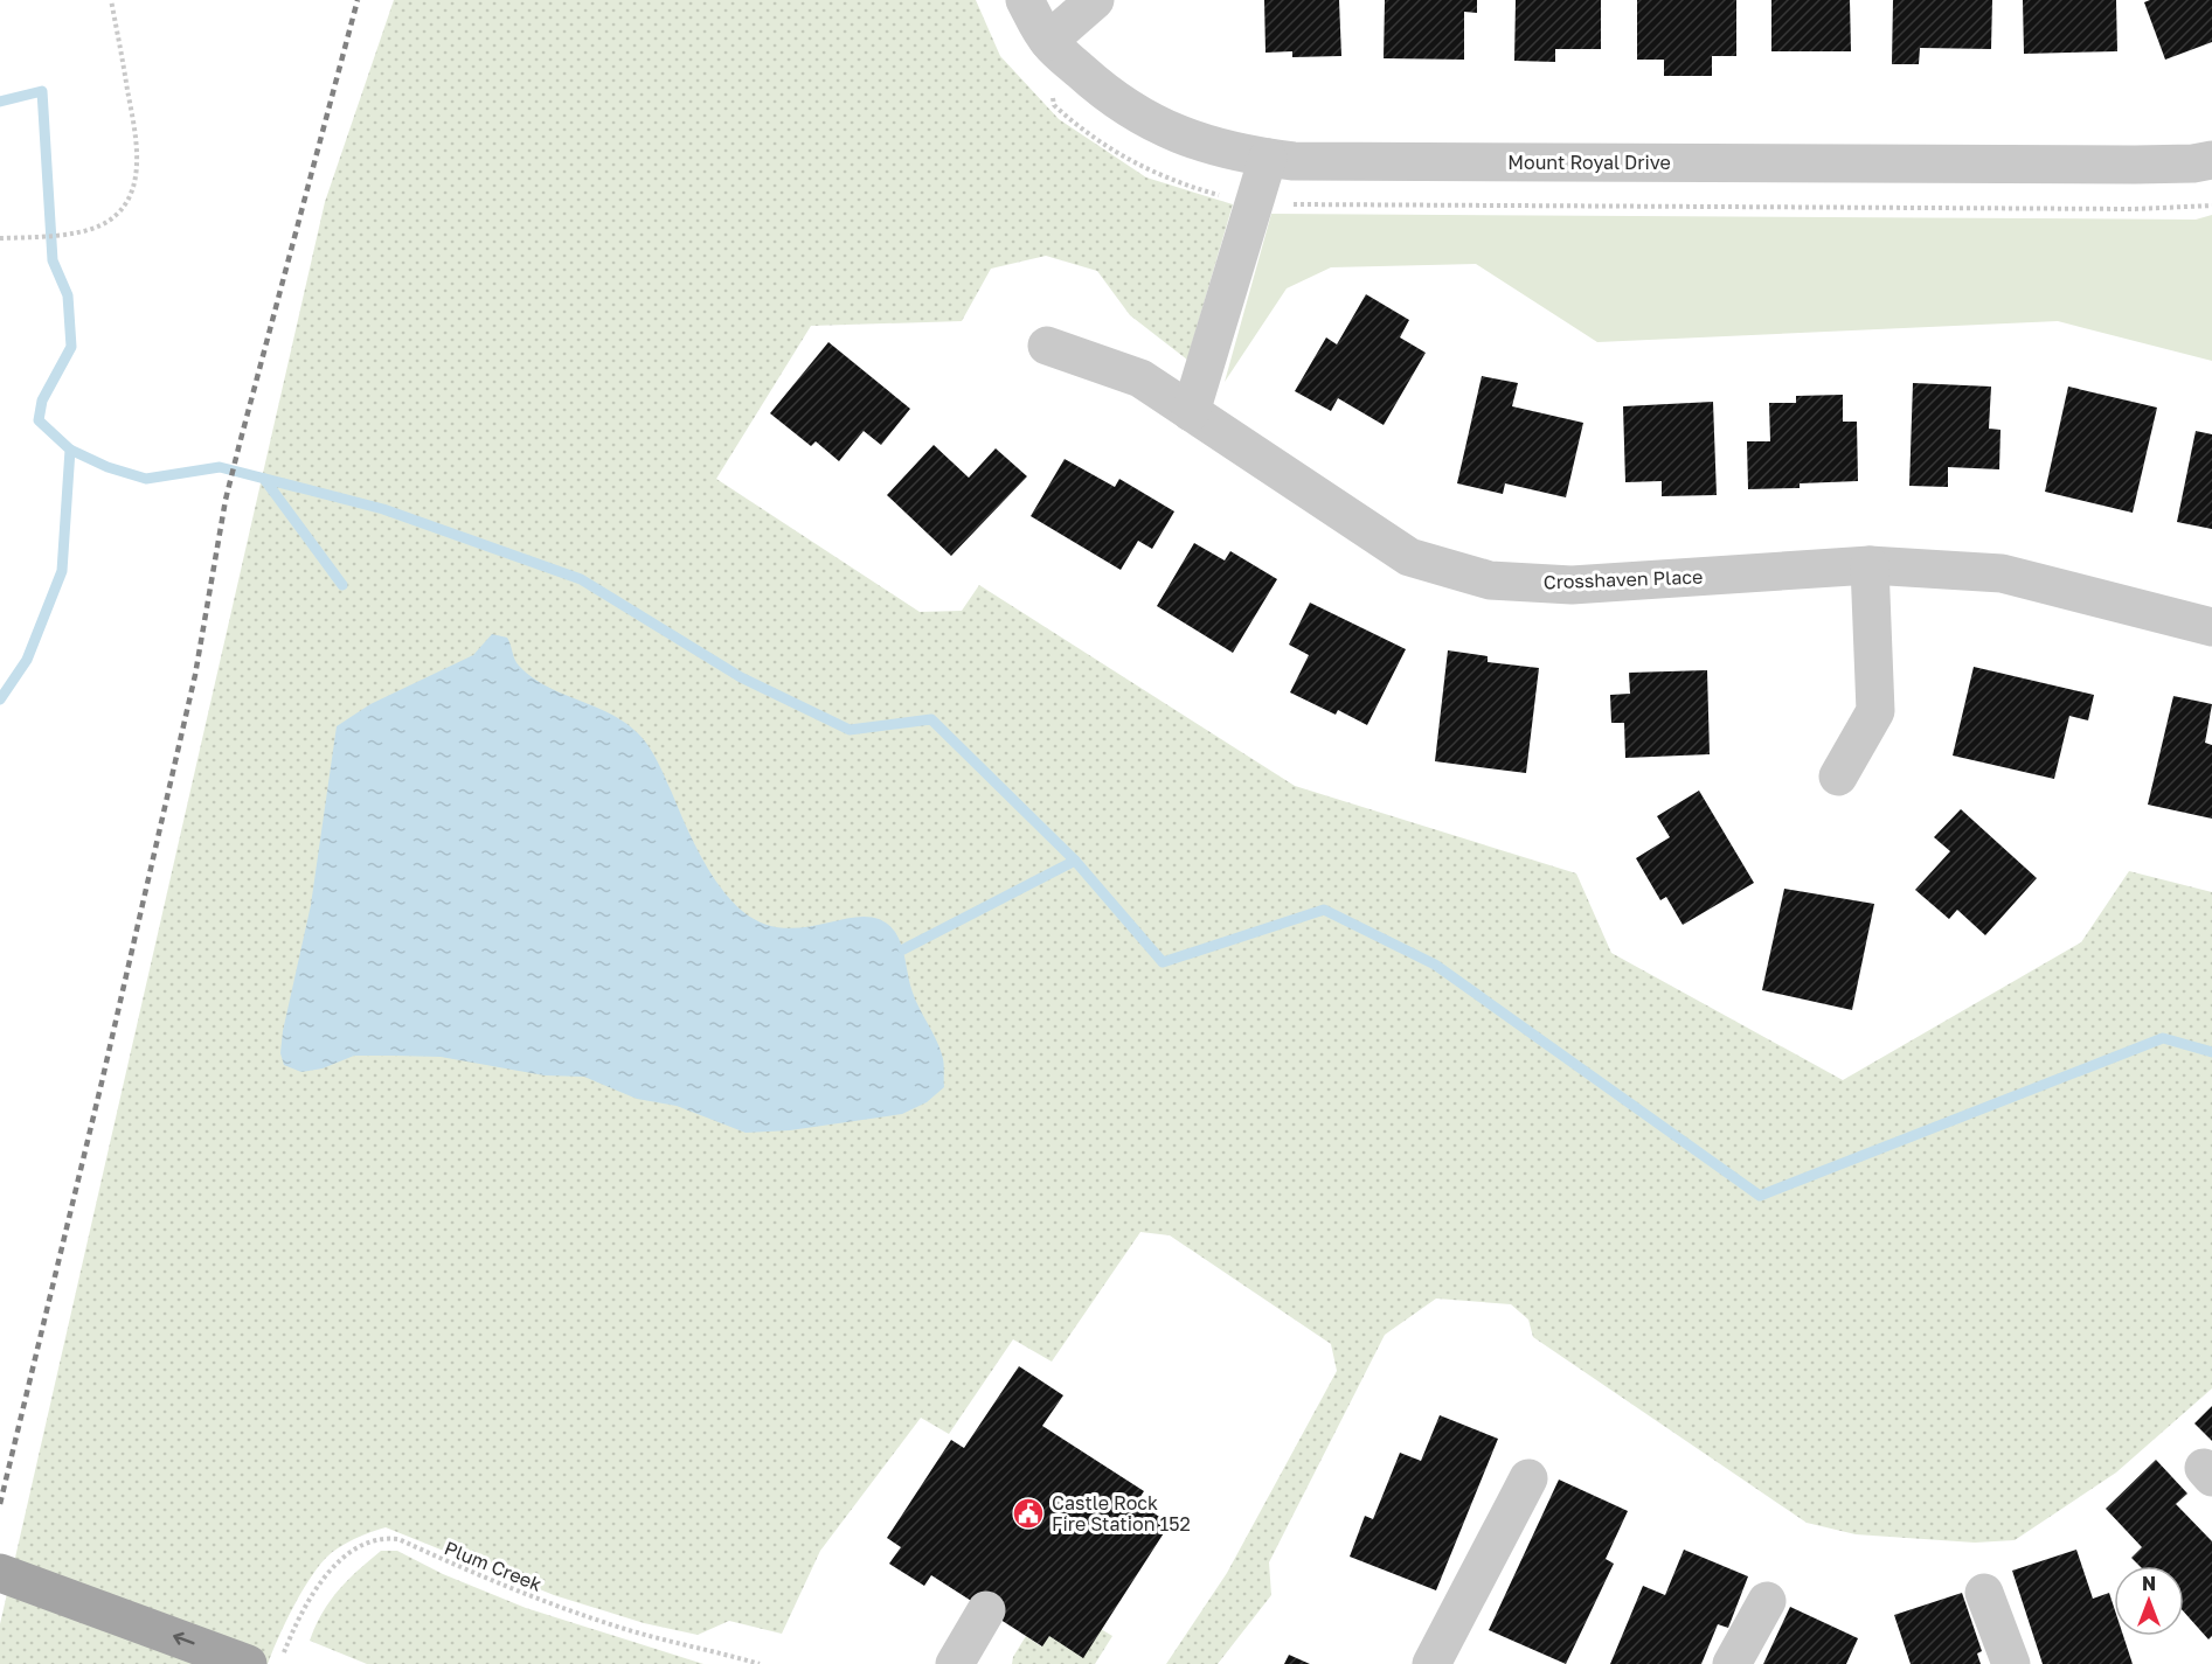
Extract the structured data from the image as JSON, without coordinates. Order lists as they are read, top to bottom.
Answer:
{
  "streets": {
    "street": ["Mount Royal Drive", "Crosshaven Place"],
    "path": ["Plum Creek"]
  },
  "places": {
    "public building": ["Castle Rock Fire Station 152"]
  },
  "north": "top"
}
